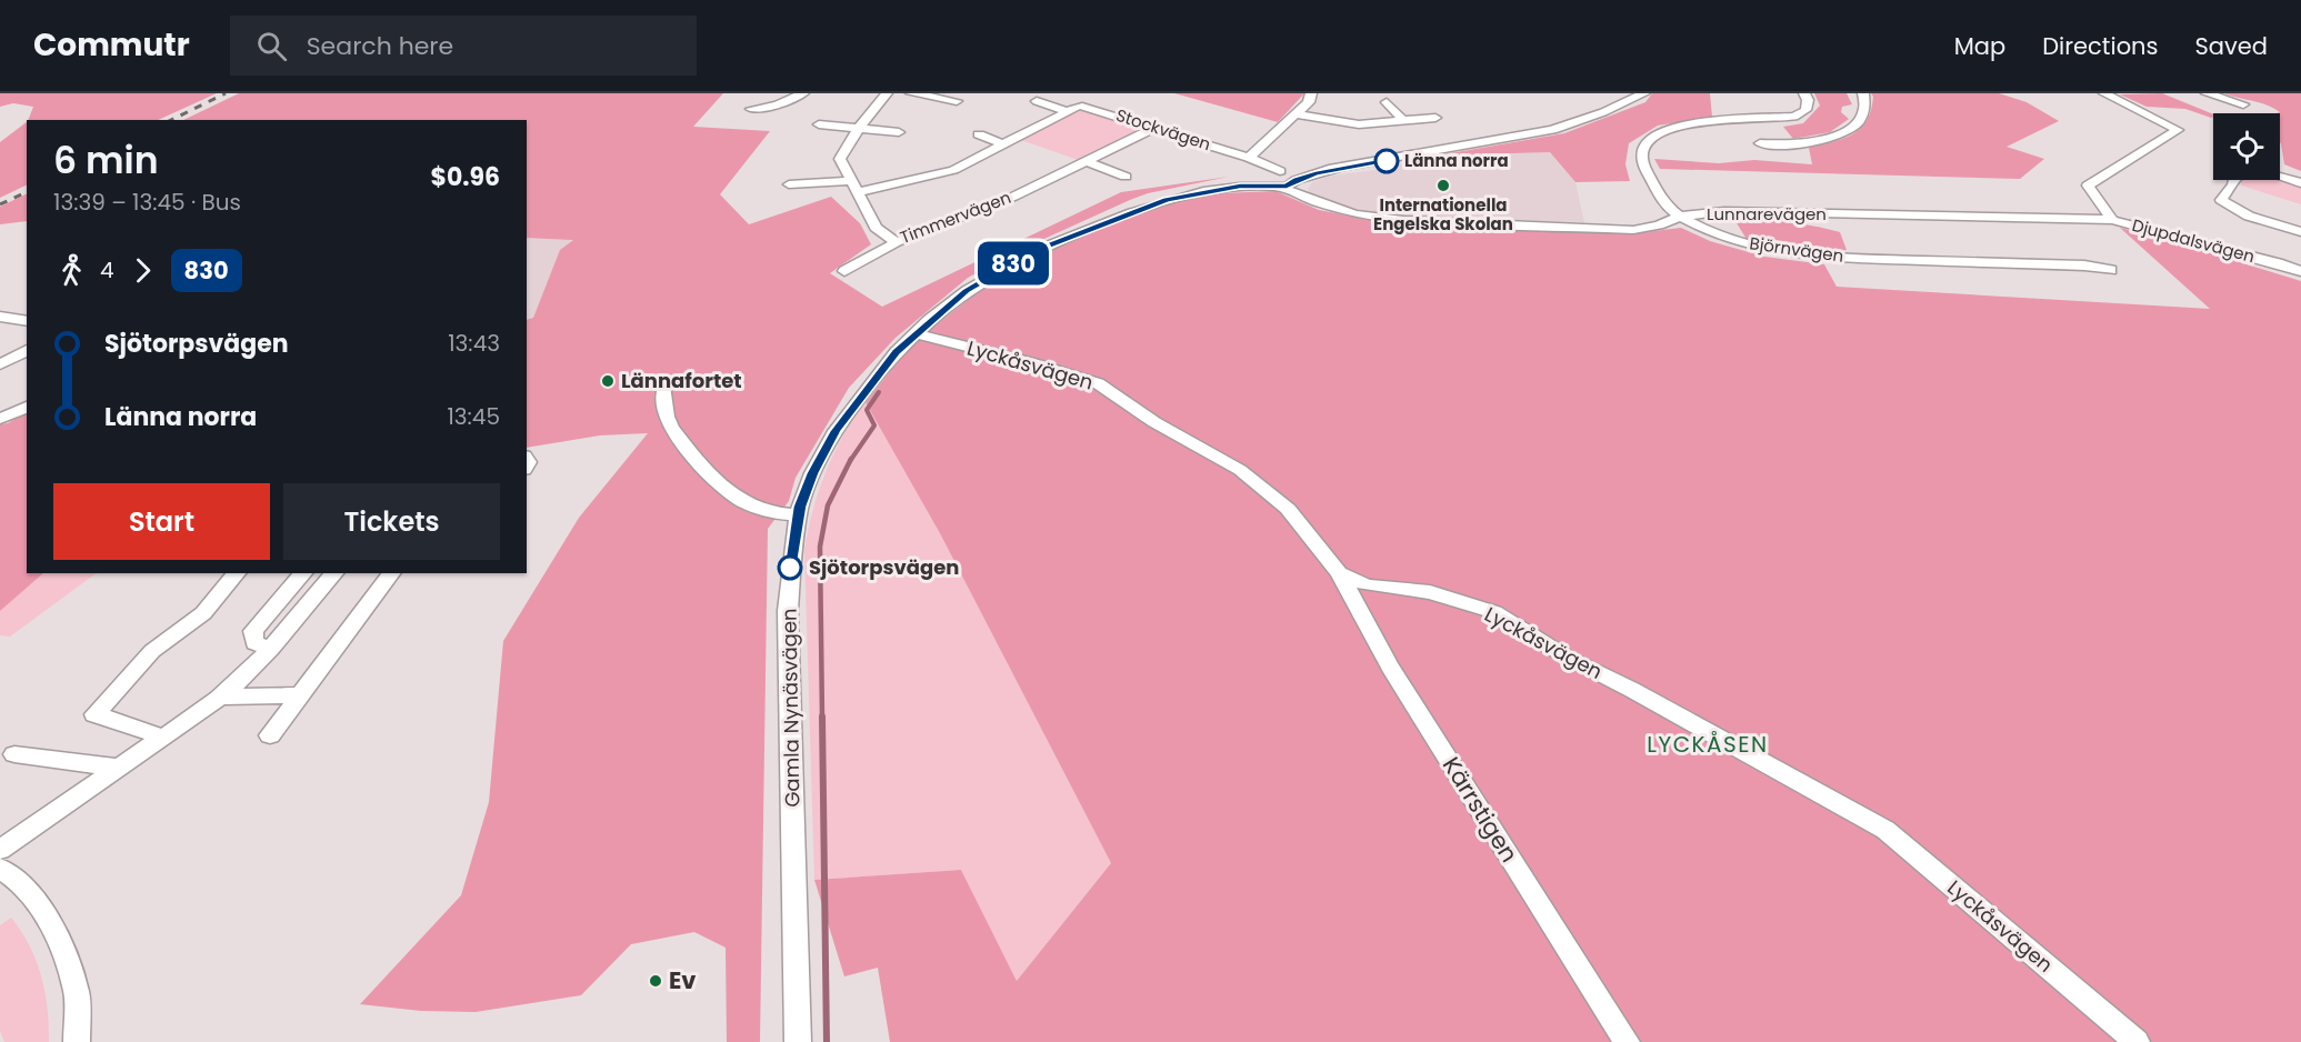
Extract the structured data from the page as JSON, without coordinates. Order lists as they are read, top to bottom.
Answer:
{
  "streets": {
    "street": [
      "Stockvägen",
      "Lunnarevägen",
      "Timmervägen",
      "Djupdalsvägen",
      "Björnvägen",
      "Lyckåsvägen",
      "Gamla Nynäsvägen",
      "Kärrstigen"
    ]
  },
  "crossings": [
    ["Stockvägen", "Timmervägen"],
    ["Stockvägen", "Gamla Nynäsvägen"],
    ["Lunnarevägen", "Djupdalsvägen"],
    ["Lunnarevägen", "Björnvägen"],
    ["Lunnarevägen", "Gamla Nynäsvägen"],
    ["Lyckåsvägen", "Gamla Nynäsvägen"],
    ["Lyckåsvägen", "Kärrstigen"]
  ],
  "districts": ["LYCKÅSEN"],
  "places": [
    "Länna norra",
    "Internationella Engelska Skolan",
    "Lännafortet",
    "Sjötorpsvägen",
    "Ev"
  ],
  "lines": ["bus line 830"],
  "page": {
    "header": "Commutr",
    "search": "Search here",
    "nav": ["Map", "Directions", "Saved"],
    "on_map": "830",
    "heading": ["6 min", "13:39 – 13:45 · Bus", "$0.96"],
    "legs": ["4", "830"],
    "list": [
      {
        "name": "Sjötorpsvägen",
        "value": "13:43"
      },
      {
        "name": "Länna norra",
        "value": "13:45"
      }
    ],
    "buttons": ["Start", "Tickets"]
  }
}
